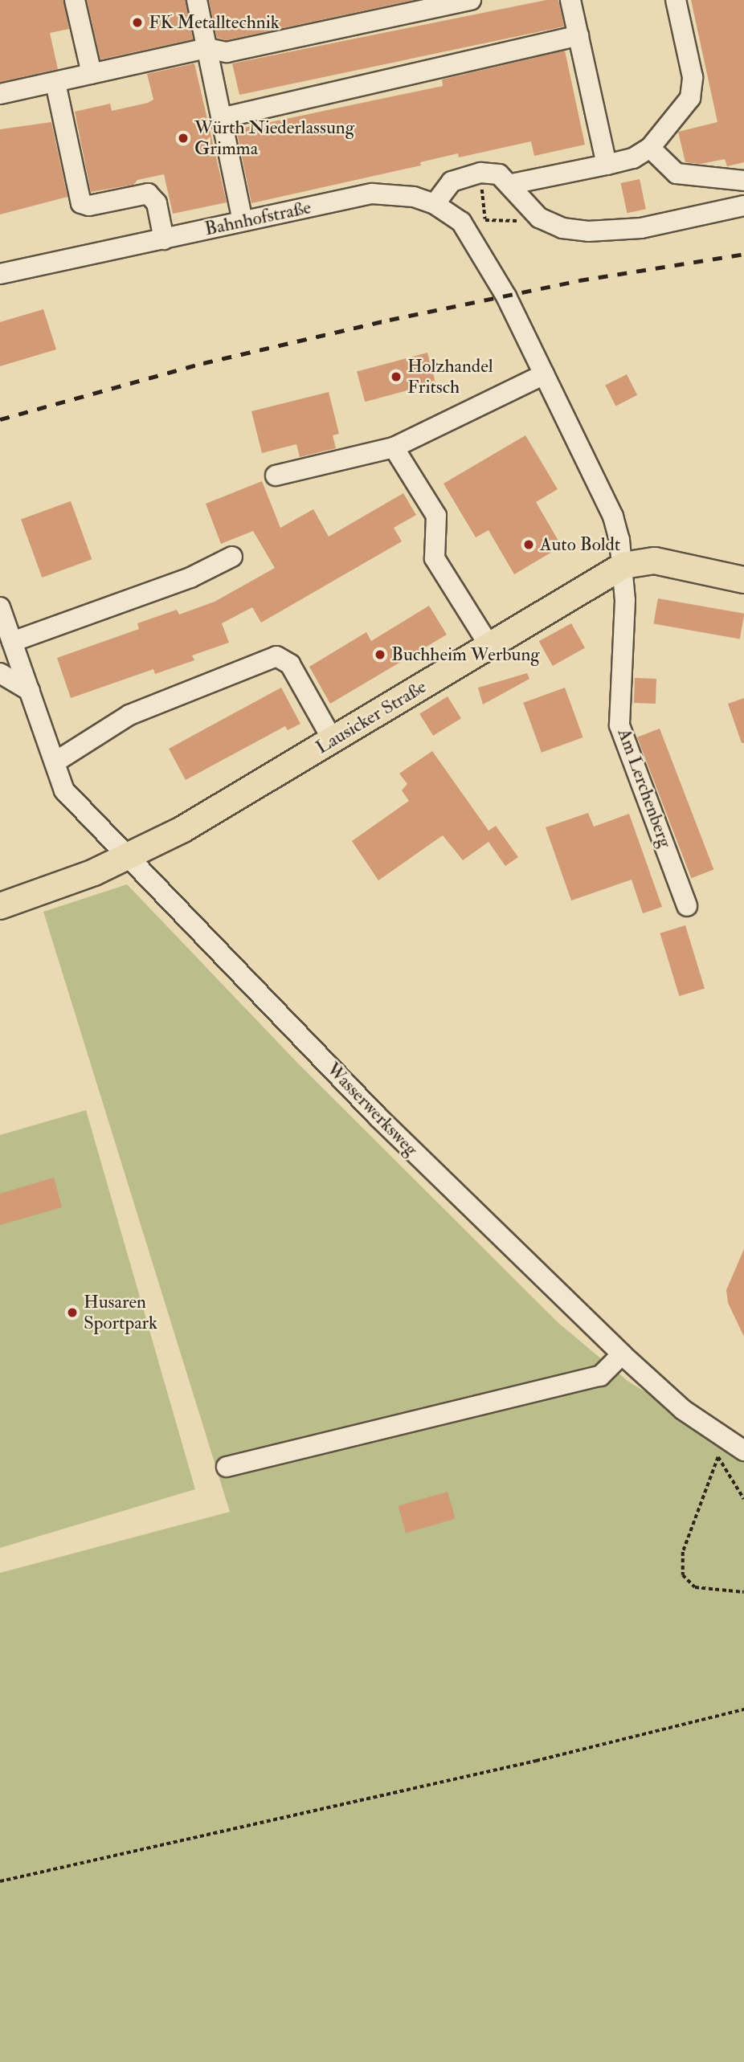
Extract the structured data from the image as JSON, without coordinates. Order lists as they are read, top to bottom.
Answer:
{
  "streets": {
    "main road": ["Lausicker Straße"],
    "street": ["Bahnhofstraße", "Am Lerchenberg", "Wasserwerksweg"]
  },
  "crossings": [
    ["Bahnhofstraße", "Am Lerchenberg"],
    ["Lausicker Straße", "Am Lerchenberg"],
    ["Lausicker Straße", "Wasserwerksweg"]
  ],
  "places": [
    "FK Metalltechnik",
    "Würth Niederlassung Grimma",
    "Holzhandel Fritsch",
    "Auto Boldt",
    "Buchheim Werbung",
    "Husaren Sportpark"
  ]
}
